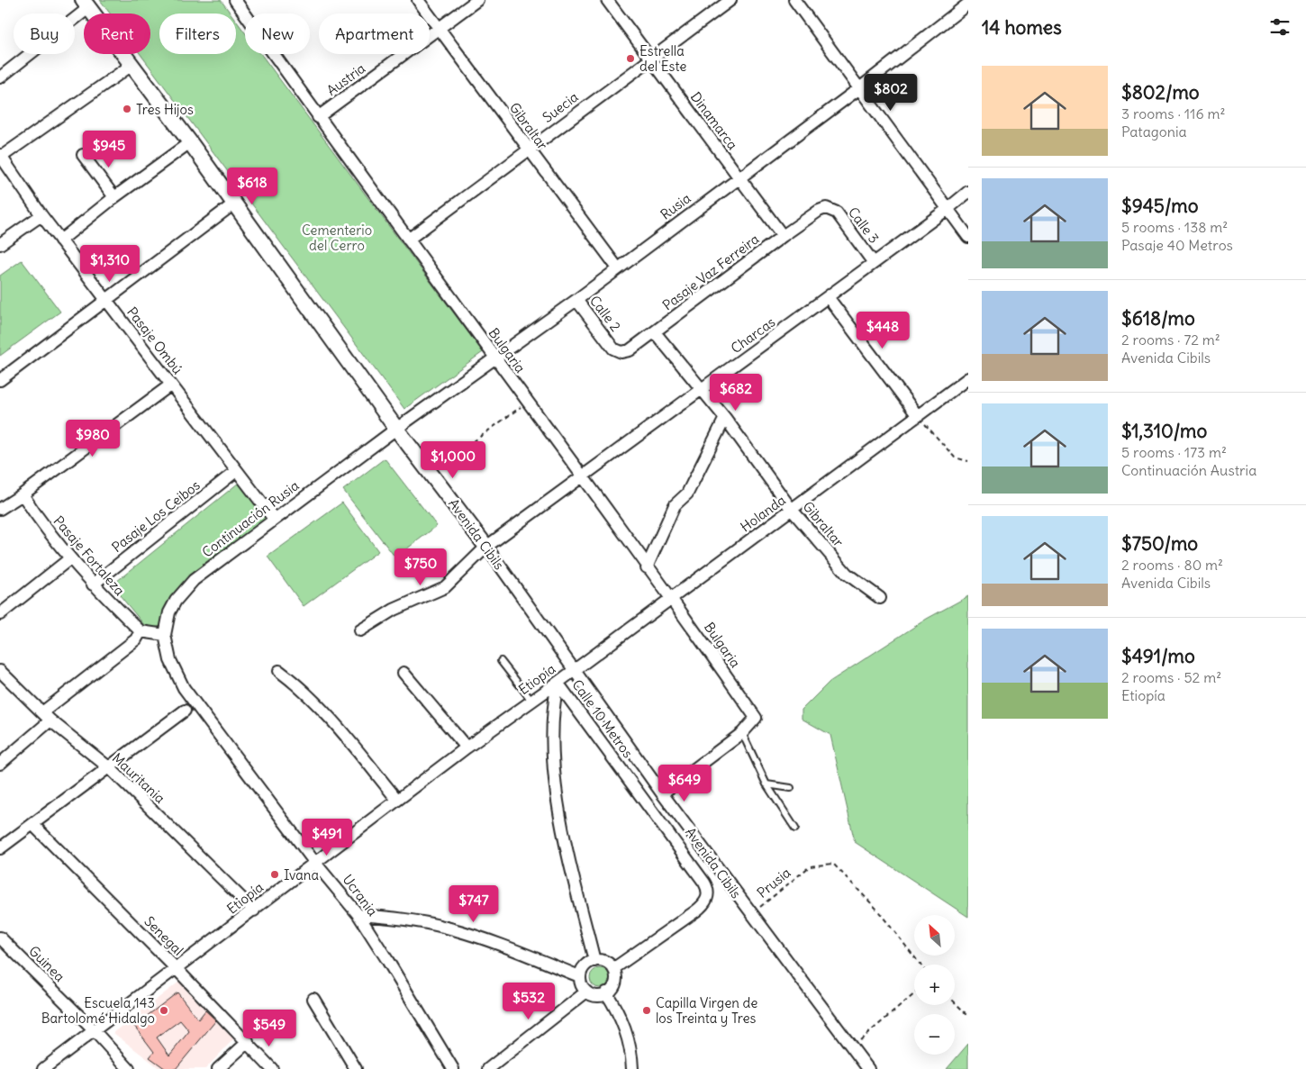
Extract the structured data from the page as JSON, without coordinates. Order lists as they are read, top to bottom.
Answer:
{
  "streets": {
    "street": [
      "Austria",
      "Suecia",
      "Dinamarca",
      "Gibraltar",
      "Rusia",
      "Calle 3",
      "Pasaje Vaz Ferreira",
      "Calle 2",
      "Charcas",
      "Pasaje Ombú",
      "Bulgaria",
      "Holanda",
      "Pasaje Los Ceibos",
      "Continuación Rusia",
      "Avenida Cibils",
      "Pasaje Fortaleza",
      "Etiopía",
      "Calle 10 Metros",
      "Mauritania",
      "Ucrania",
      "Senegal",
      "Guinea"
    ],
    "path": ["Prusia"]
  },
  "crossings": [
    ["Austria", "Gibraltar"],
    ["Austria", "Bulgaria"],
    ["Suecia", "Dinamarca"],
    ["Suecia", "Gibraltar"],
    ["Suecia", "Bulgaria"],
    ["Dinamarca", "Rusia"],
    ["Dinamarca", "Pasaje Vaz Ferreira"],
    ["Gibraltar", "Rusia"],
    ["Gibraltar", "Pasaje Vaz Ferreira"],
    ["Gibraltar", "Calle 2"],
    ["Gibraltar", "Charcas"],
    ["Gibraltar", "Holanda"],
    ["Rusia", "Calle 2"],
    ["Rusia", "Bulgaria"],
    ["Rusia", "Continuación Rusia"],
    ["Rusia", "Avenida Cibils"],
    ["Calle 3", "Pasaje Vaz Ferreira"],
    ["Calle 3", "Charcas"],
    ["Pasaje Vaz Ferreira", "Calle 2"],
    ["Charcas", "Bulgaria"],
    ["Charcas", "Avenida Cibils"],
    ["Pasaje Ombú", "Pasaje Los Ceibos"],
    ["Pasaje Ombú", "Continuación Rusia"],
    ["Bulgaria", "Holanda"],
    ["Holanda", "Avenida Cibils"],
    ["Holanda", "Etiopía"],
    ["Pasaje Los Ceibos", "Pasaje Fortaleza"],
    ["Continuación Rusia", "Avenida Cibils"],
    ["Continuación Rusia", "Ucrania"],
    ["Avenida Cibils", "Etiopía"],
    ["Avenida Cibils", "Prusia"],
    ["Etiopía", "Calle 10 Metros"],
    ["Etiopía", "Mauritania"],
    ["Etiopía", "Ucrania"],
    ["Etiopía", "Senegal"],
    ["Etiopía", "Guinea"]
  ],
  "parks": ["Cementerio del Cerro"],
  "places": [
    "Estrella del Este",
    "Tres Hijos",
    "Ivana",
    "Escuela 143 Bartolomé Hidalgo",
    "Capilla Virgen de los Treinta y Tres"
  ],
  "north": "top left",
  "page": {
    "heading": "14 homes",
    "chip": [
      "Buy",
      "Rent",
      "Filters",
      "New",
      "Apartment"
    ],
    "list": [
      {
        "name": "$802/mo",
        "note": "3 rooms · 116 m² · Patagonia"
      },
      {
        "name": "$945/mo",
        "note": "5 rooms · 138 m² · Pasaje 40 Metros"
      },
      {
        "name": "$618/mo",
        "note": "2 rooms · 72 m² · Avenida Cibils"
      },
      {
        "name": "$1,310/mo",
        "note": "5 rooms · 173 m² · Continuación Austria"
      },
      {
        "name": "$750/mo",
        "note": "2 rooms · 80 m² · Avenida Cibils"
      },
      {
        "name": "$491/mo",
        "note": "2 rooms · 52 m² · Etiopía"
      }
    ],
    "price": [
      "$802",
      "$945",
      "$618",
      "$1,310",
      "$448",
      "$682",
      "$980",
      "$1,000",
      "$750",
      "$649",
      "$491",
      "$747",
      "$532",
      "$549"
    ],
    "map_buttons": ["+", "−"]
  }
}
